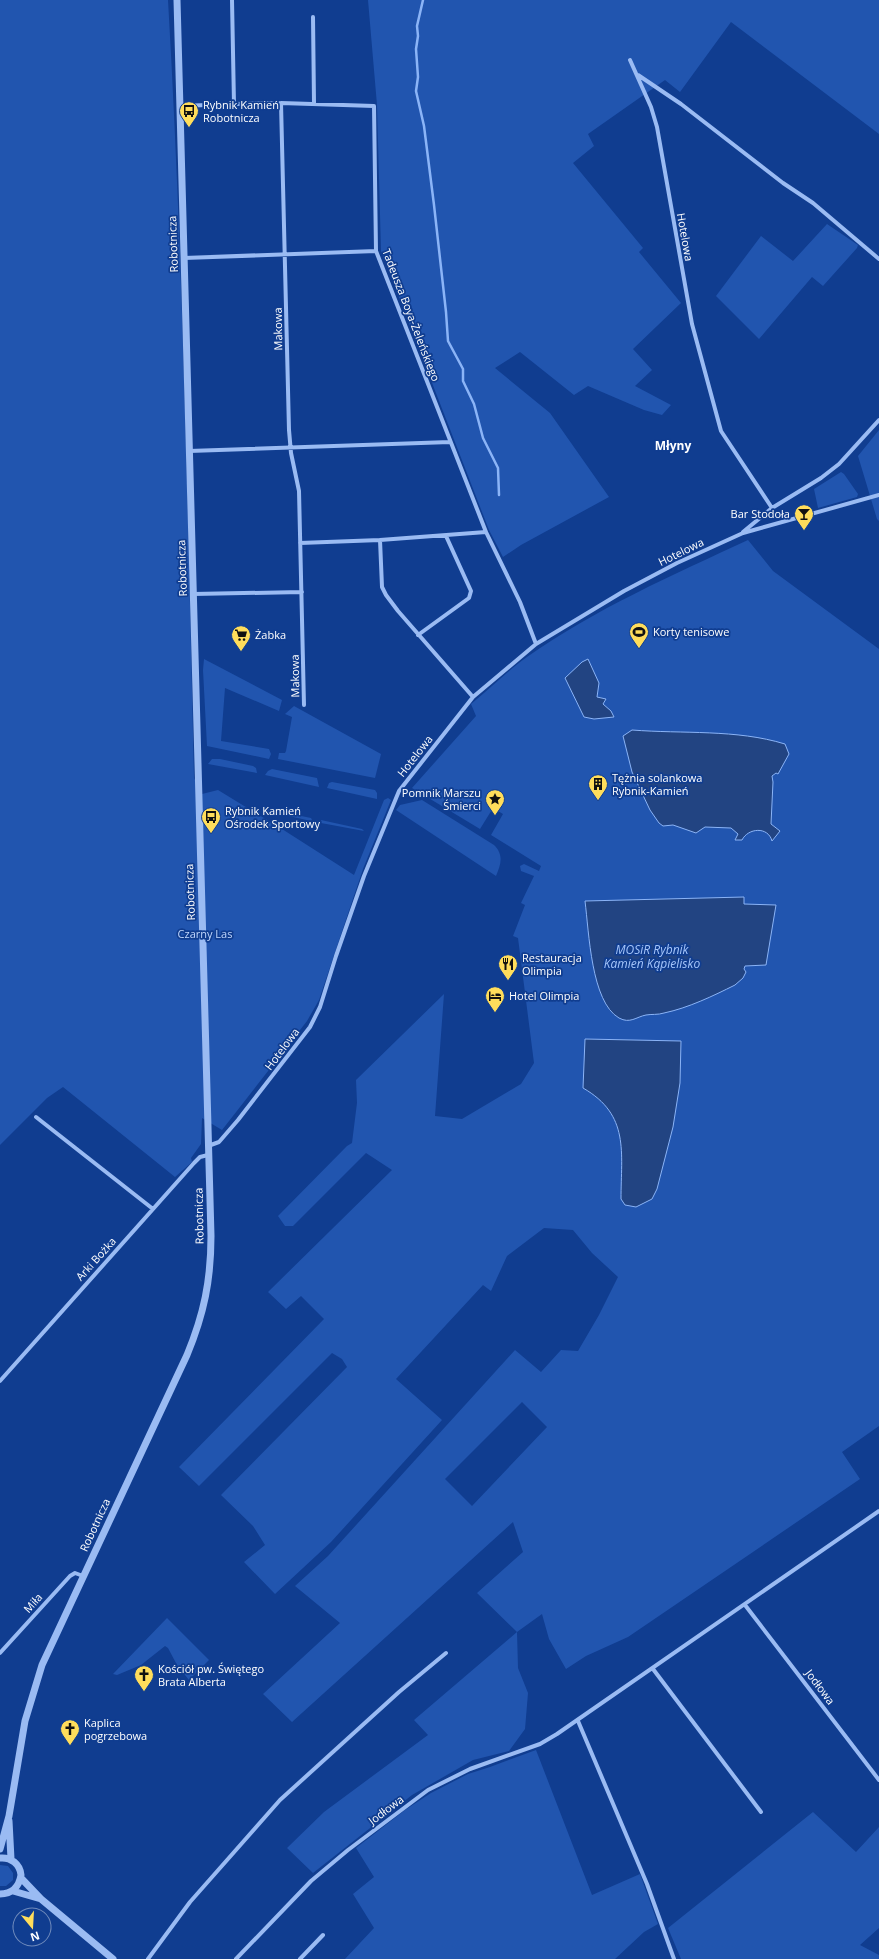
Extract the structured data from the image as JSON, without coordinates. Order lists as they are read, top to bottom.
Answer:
{
  "streets": {
    "street": [
      "Hotelowa",
      "Robotnicza",
      "Tadeusza Boya-Żeleńskiego",
      "Makowa",
      "Arki Bożka",
      "Miła",
      "Jodłowa"
    ]
  },
  "crossings": [
    ["Hotelowa", "Robotnicza"],
    ["Hotelowa", "Tadeusza Boya-Żeleńskiego"],
    ["Robotnicza", "Arki Bożka"],
    ["Robotnicza", "Miła"],
    ["Tadeusza Boya-Żeleńskiego", "Makowa"]
  ],
  "districts": ["Młyny"],
  "water": ["MOSiR Rybnik Kamień Kąpielisko"],
  "parks": ["Czarny Las"],
  "places": {
    "bus stop": ["Rybnik Kamień Robotnicza", "Rybnik Kamień Ośrodek Sportowy"],
    "bar": ["Bar Stodoła"],
    "sports": ["Korty tenisowe"],
    "supermarket": ["Żabka"],
    "building": ["Tężnia solankowa Rybnik-Kamień"],
    "place": ["Pomnik Marszu Śmierci"],
    "restaurant": ["Restauracja Olimpia"],
    "hotel": ["Hotel Olimpia"],
    "church": ["Kościół pw. Świętego Brata Alberta", "Kaplica pogrzebowa"]
  },
  "north": "bottom"
}
